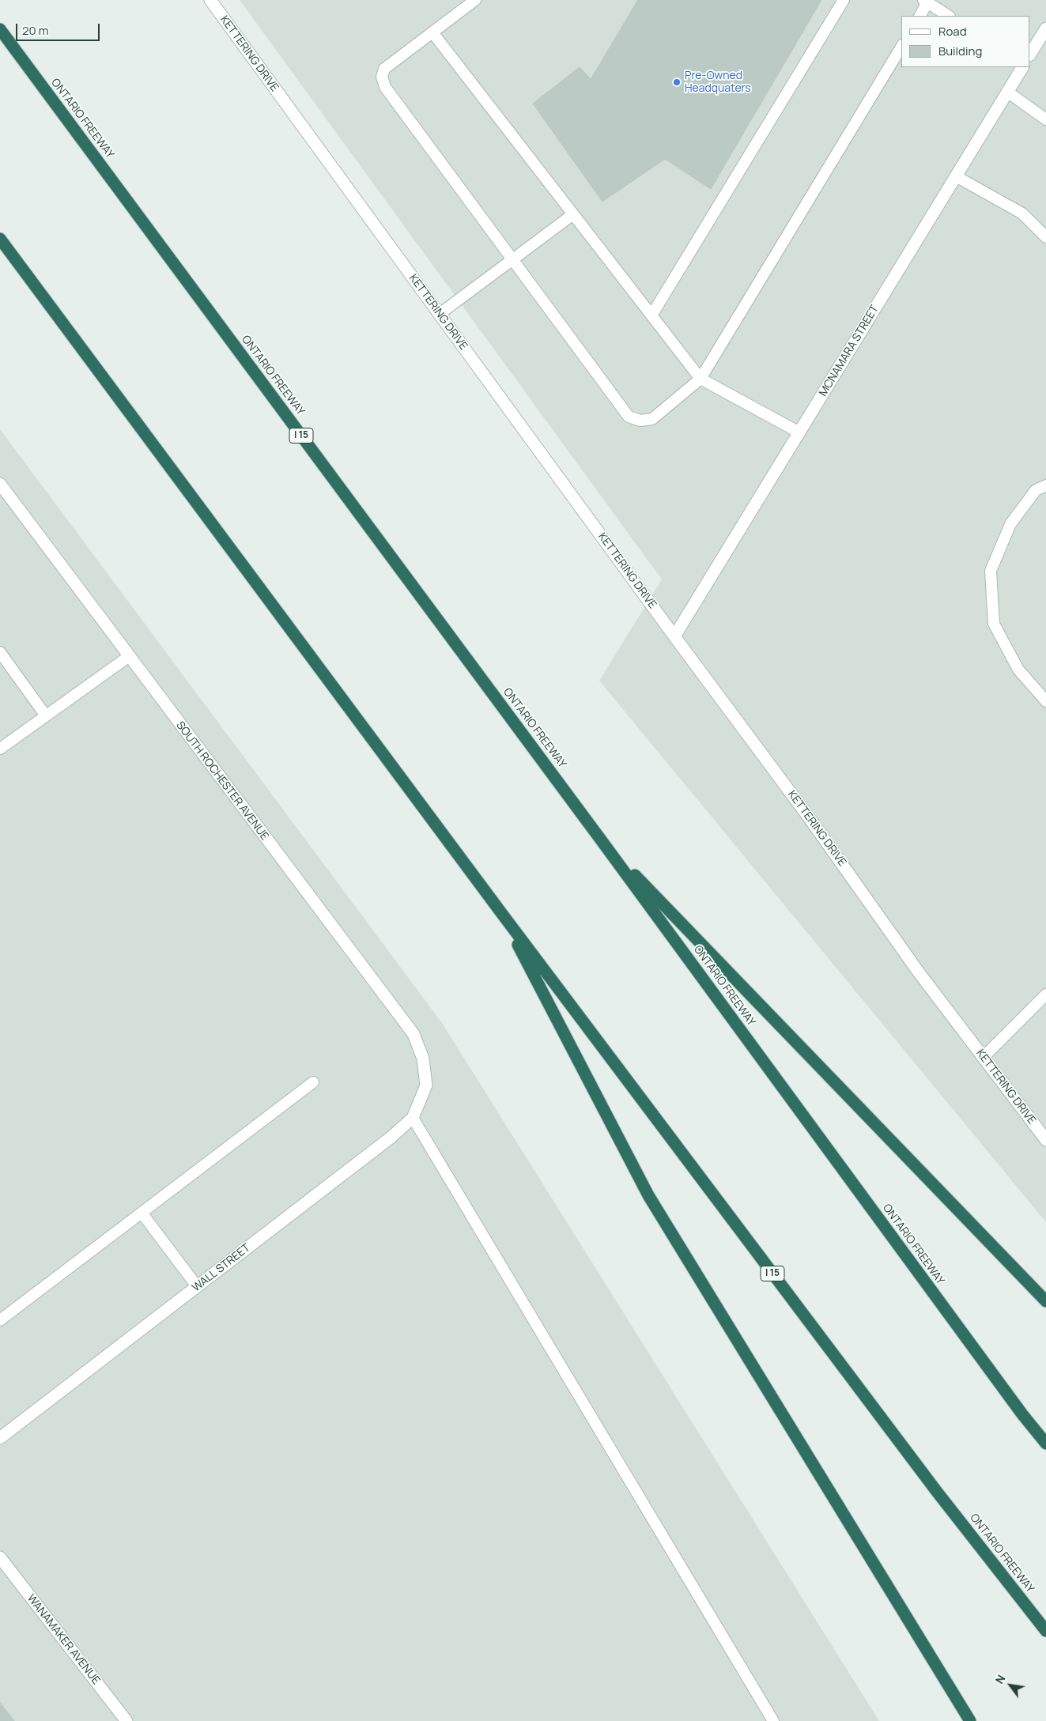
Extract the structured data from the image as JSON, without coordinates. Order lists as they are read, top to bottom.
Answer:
{
  "streets": {
    "highway": ["ONTARIO FREEWAY", "I 15"],
    "street": [
      "KETTERING DRIVE",
      "MCNAMARA STREET",
      "SOUTH ROCHESTER AVENUE",
      "WALL STREET",
      "WANAMAKER AVENUE"
    ]
  },
  "crossings": [
    ["KETTERING DRIVE", "MCNAMARA STREET"],
    ["SOUTH ROCHESTER AVENUE", "WALL STREET"]
  ],
  "places": ["Pre-Owned Headquaters"],
  "legend": ["Road", "Building"],
  "scale_bar": "20 m",
  "north": "top left"
}
